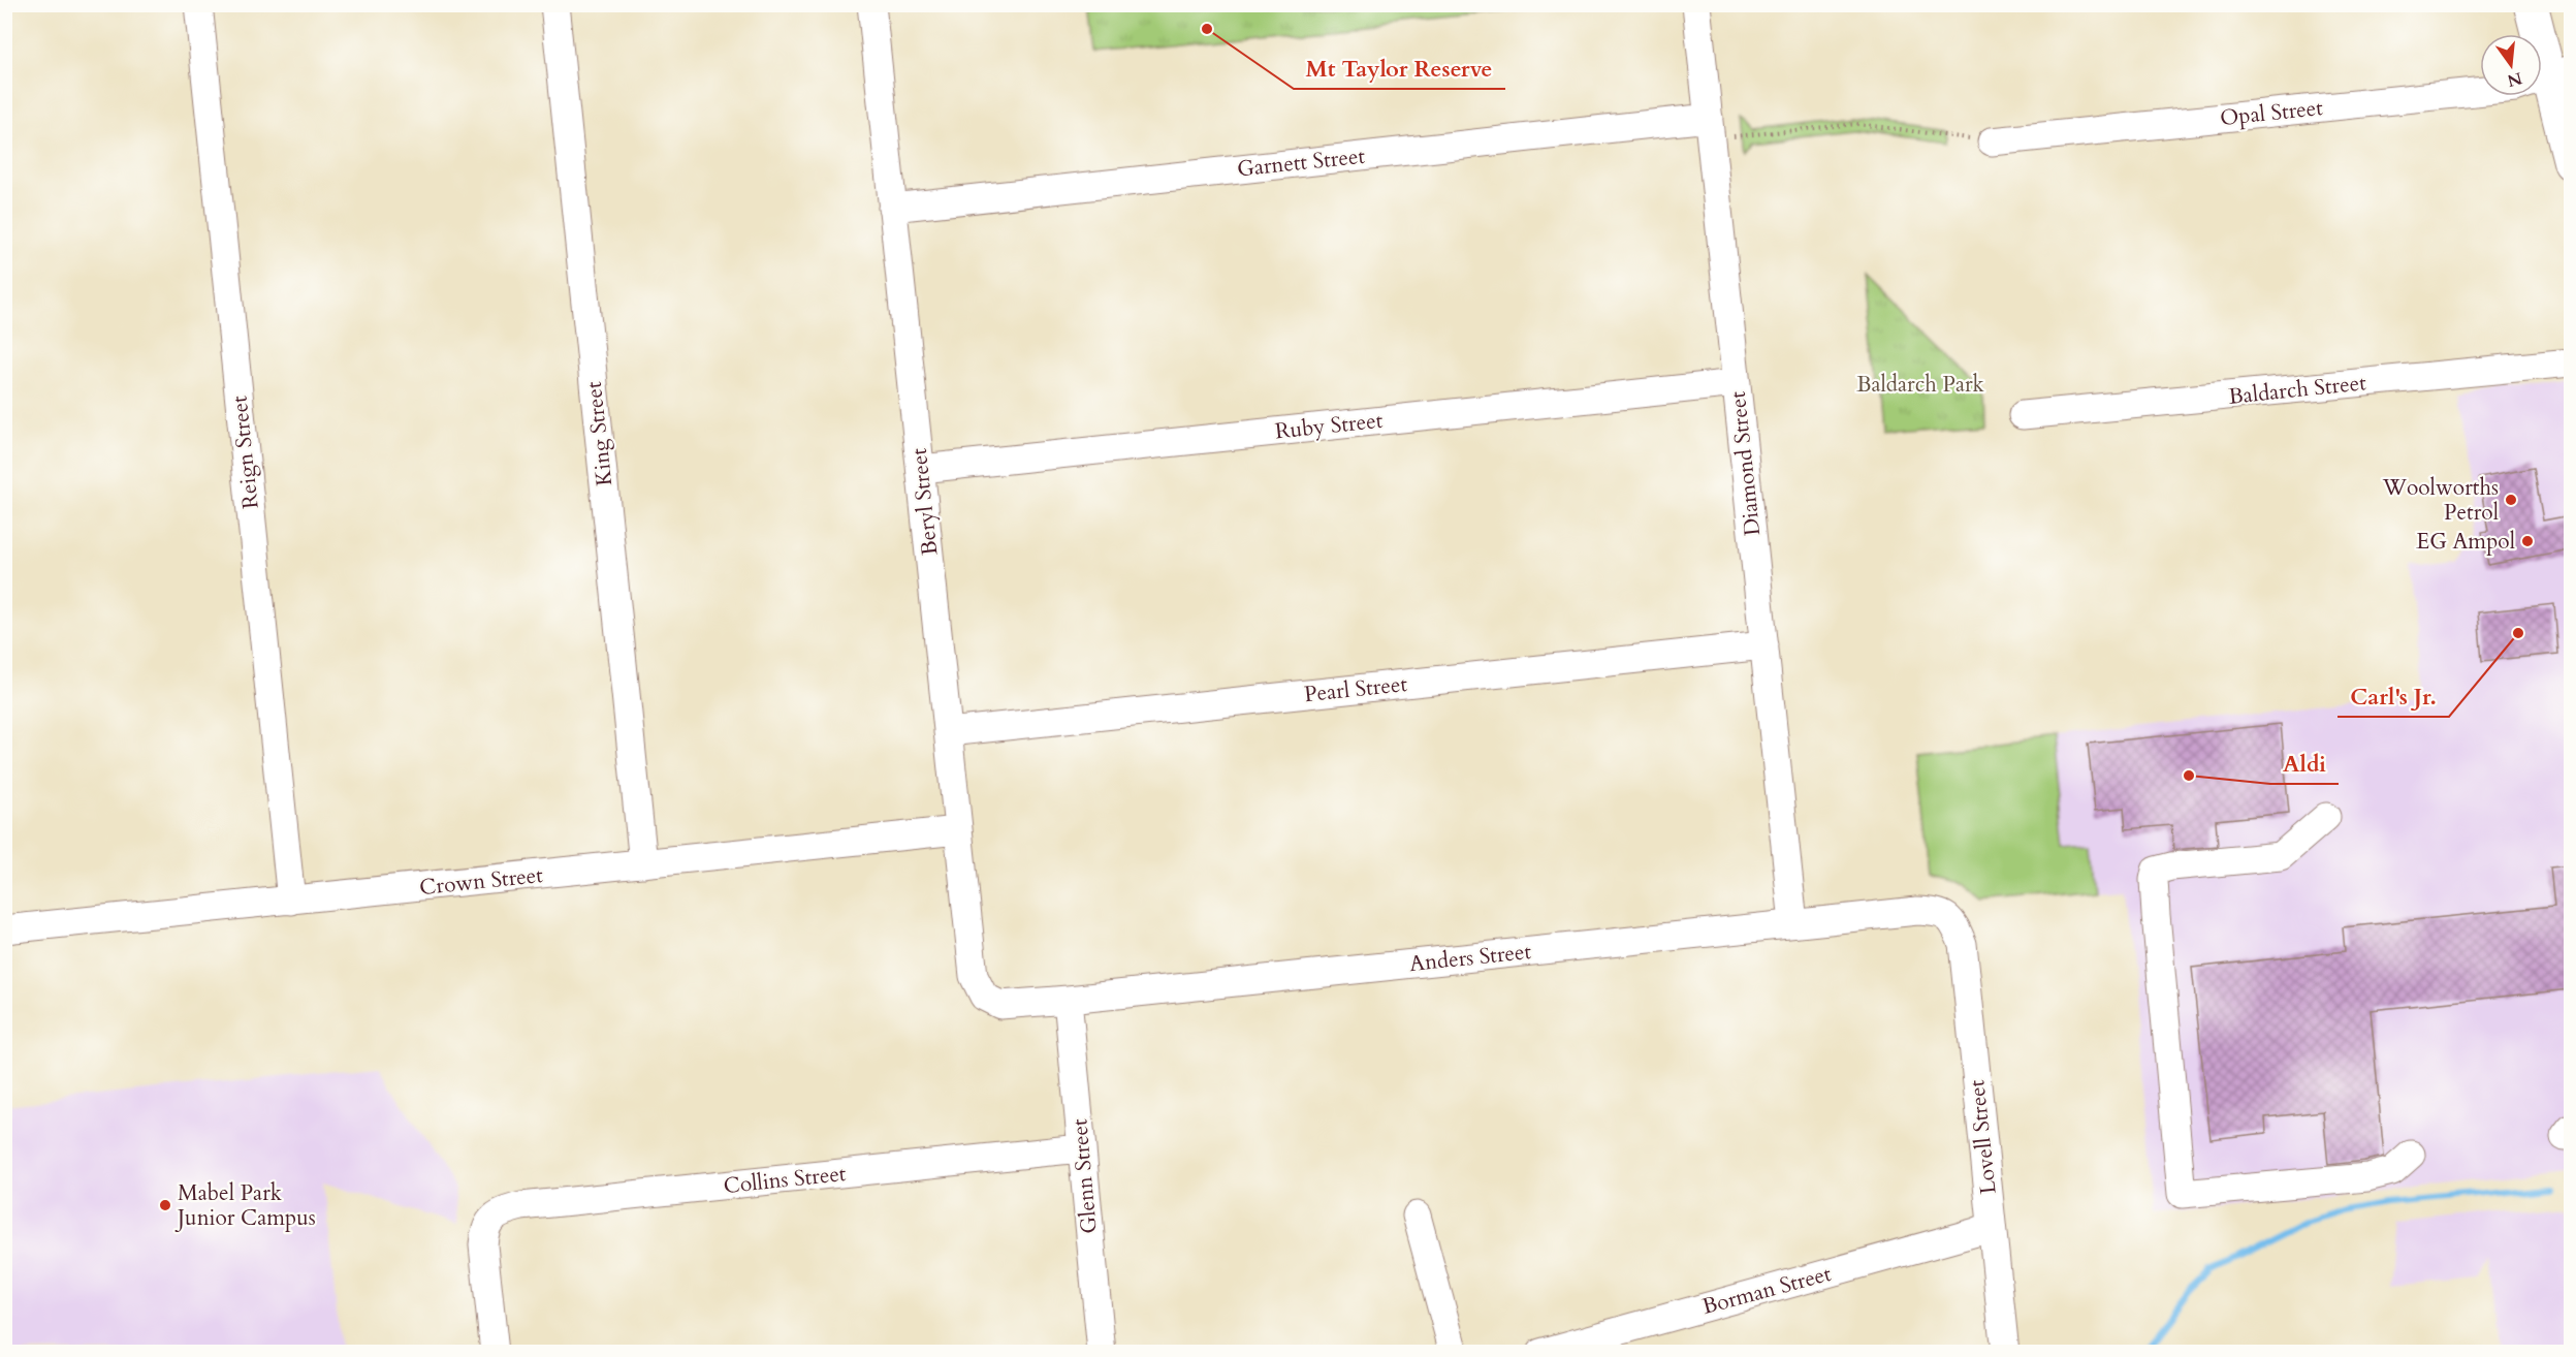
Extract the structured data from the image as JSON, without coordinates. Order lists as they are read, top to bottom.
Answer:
{
  "streets": {
    "street": [
      "Opal Street",
      "Garnett Street",
      "Baldarch Street",
      "Ruby Street",
      "King Street",
      "Reign Street",
      "Diamond Street",
      "Beryl Street",
      "Pearl Street",
      "Crown Street",
      "Anders Street",
      "Lovell Street",
      "Glenn Street",
      "Collins Street",
      "Borman Street"
    ]
  },
  "crossings": [
    ["Garnett Street", "Diamond Street"],
    ["Garnett Street", "Beryl Street"],
    ["Ruby Street", "Diamond Street"],
    ["Ruby Street", "Beryl Street"],
    ["King Street", "Crown Street"],
    ["Reign Street", "Crown Street"],
    ["Diamond Street", "Pearl Street"],
    ["Diamond Street", "Anders Street"],
    ["Beryl Street", "Pearl Street"],
    ["Beryl Street", "Crown Street"],
    ["Beryl Street", "Anders Street"],
    ["Anders Street", "Lovell Street"],
    ["Anders Street", "Glenn Street"],
    ["Lovell Street", "Borman Street"],
    ["Glenn Street", "Collins Street"]
  ],
  "parks": ["Baldarch Park"],
  "places": [
    "Mt Taylor Reserve",
    "Woolworths Petrol",
    "EG Ampol",
    "Carl's Jr.",
    "Aldi",
    "Mabel Park Junior Campus"
  ],
  "north": "bottom"
}
